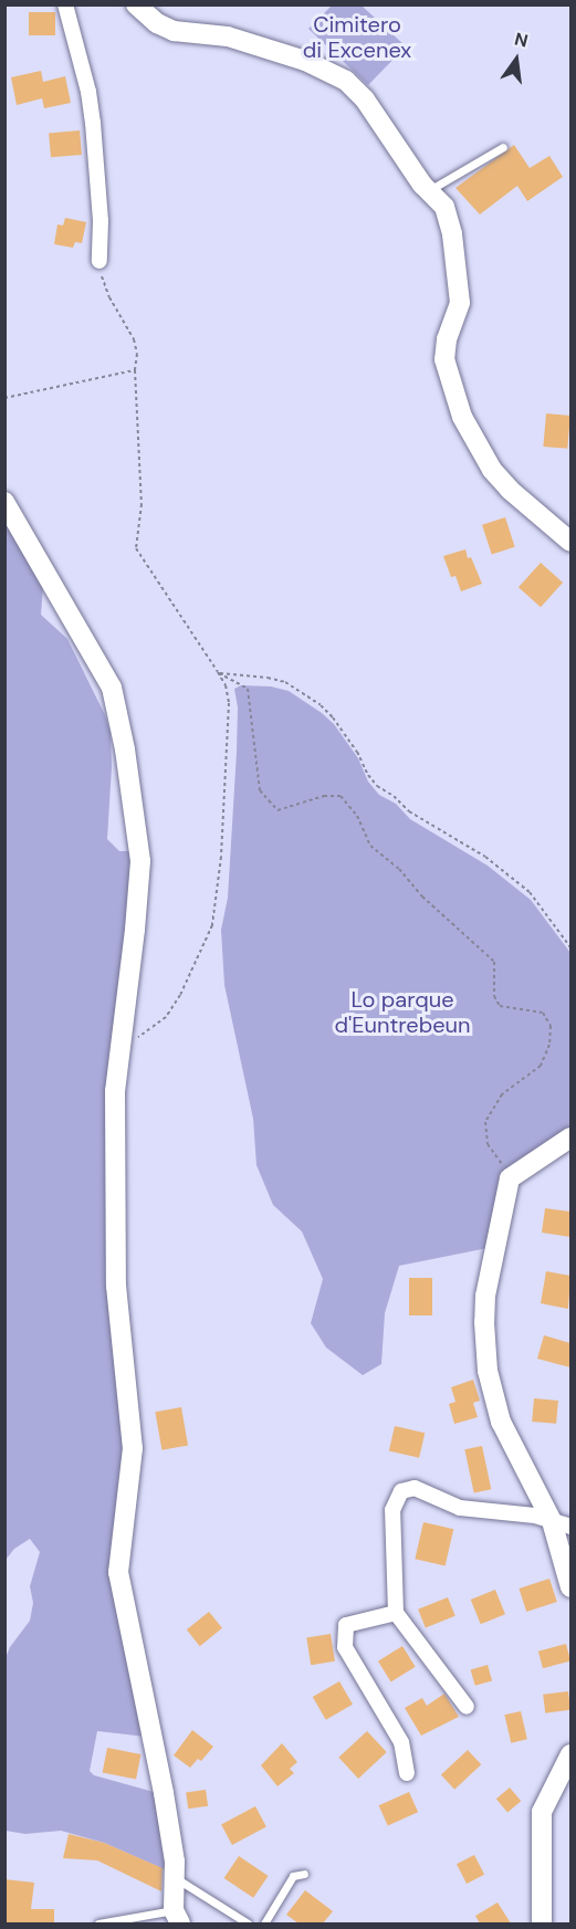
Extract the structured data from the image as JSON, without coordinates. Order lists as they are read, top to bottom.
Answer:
{
  "parks": ["Cimitero di Excenex", "Lo parque d'Euntrebeun"],
  "north": "top"
}
